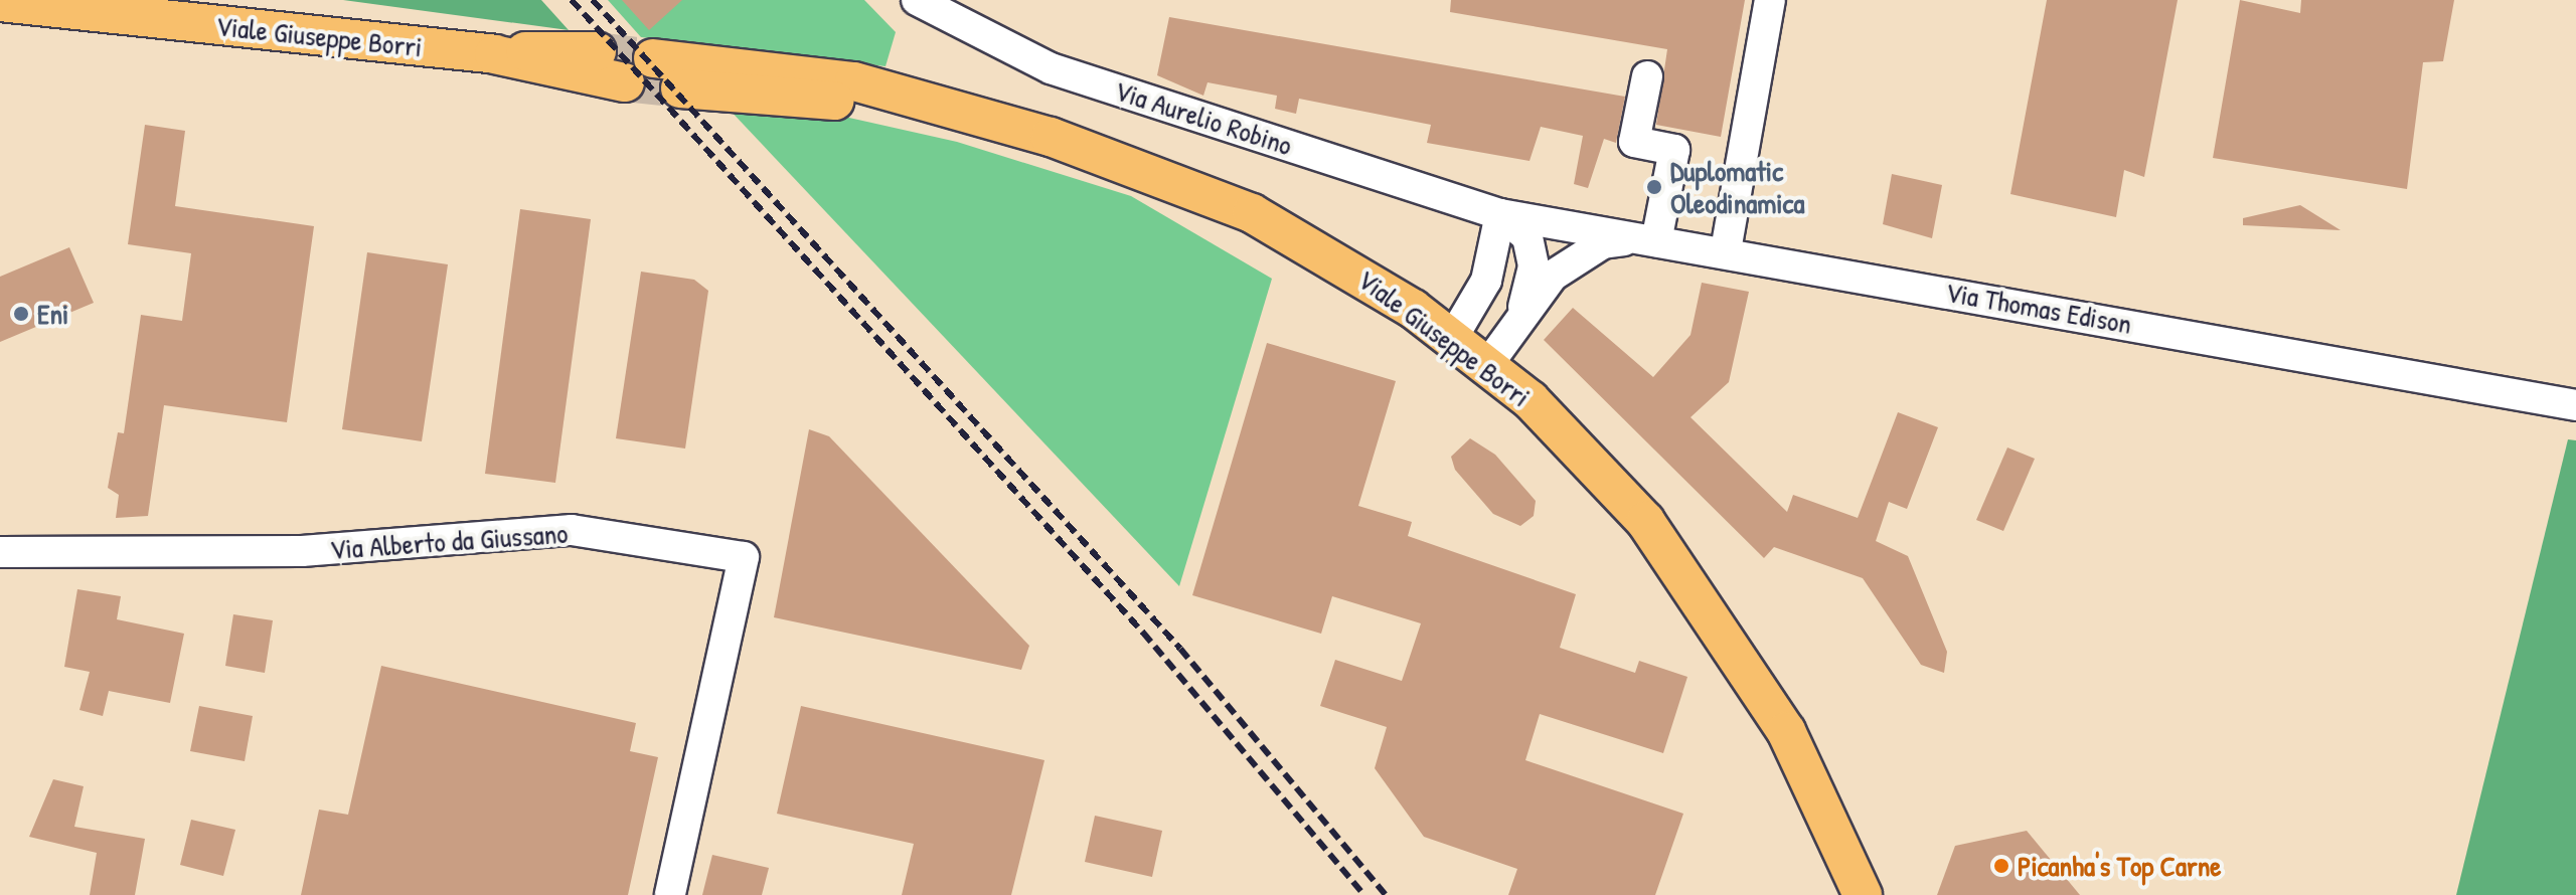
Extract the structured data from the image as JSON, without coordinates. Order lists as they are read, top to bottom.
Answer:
{
  "streets": {
    "main road": ["Viale Giuseppe Borri"],
    "street": ["Via Aurelio Robino", "Via Thomas Edison", "Via Alberto da Giussano"]
  },
  "crossings": [
    ["Via Aurelio Robino", "Via Thomas Edison"]
  ],
  "places": ["Duplomatic Oleodinamica", "Eni", "Picanha's Top Carne"]
}
